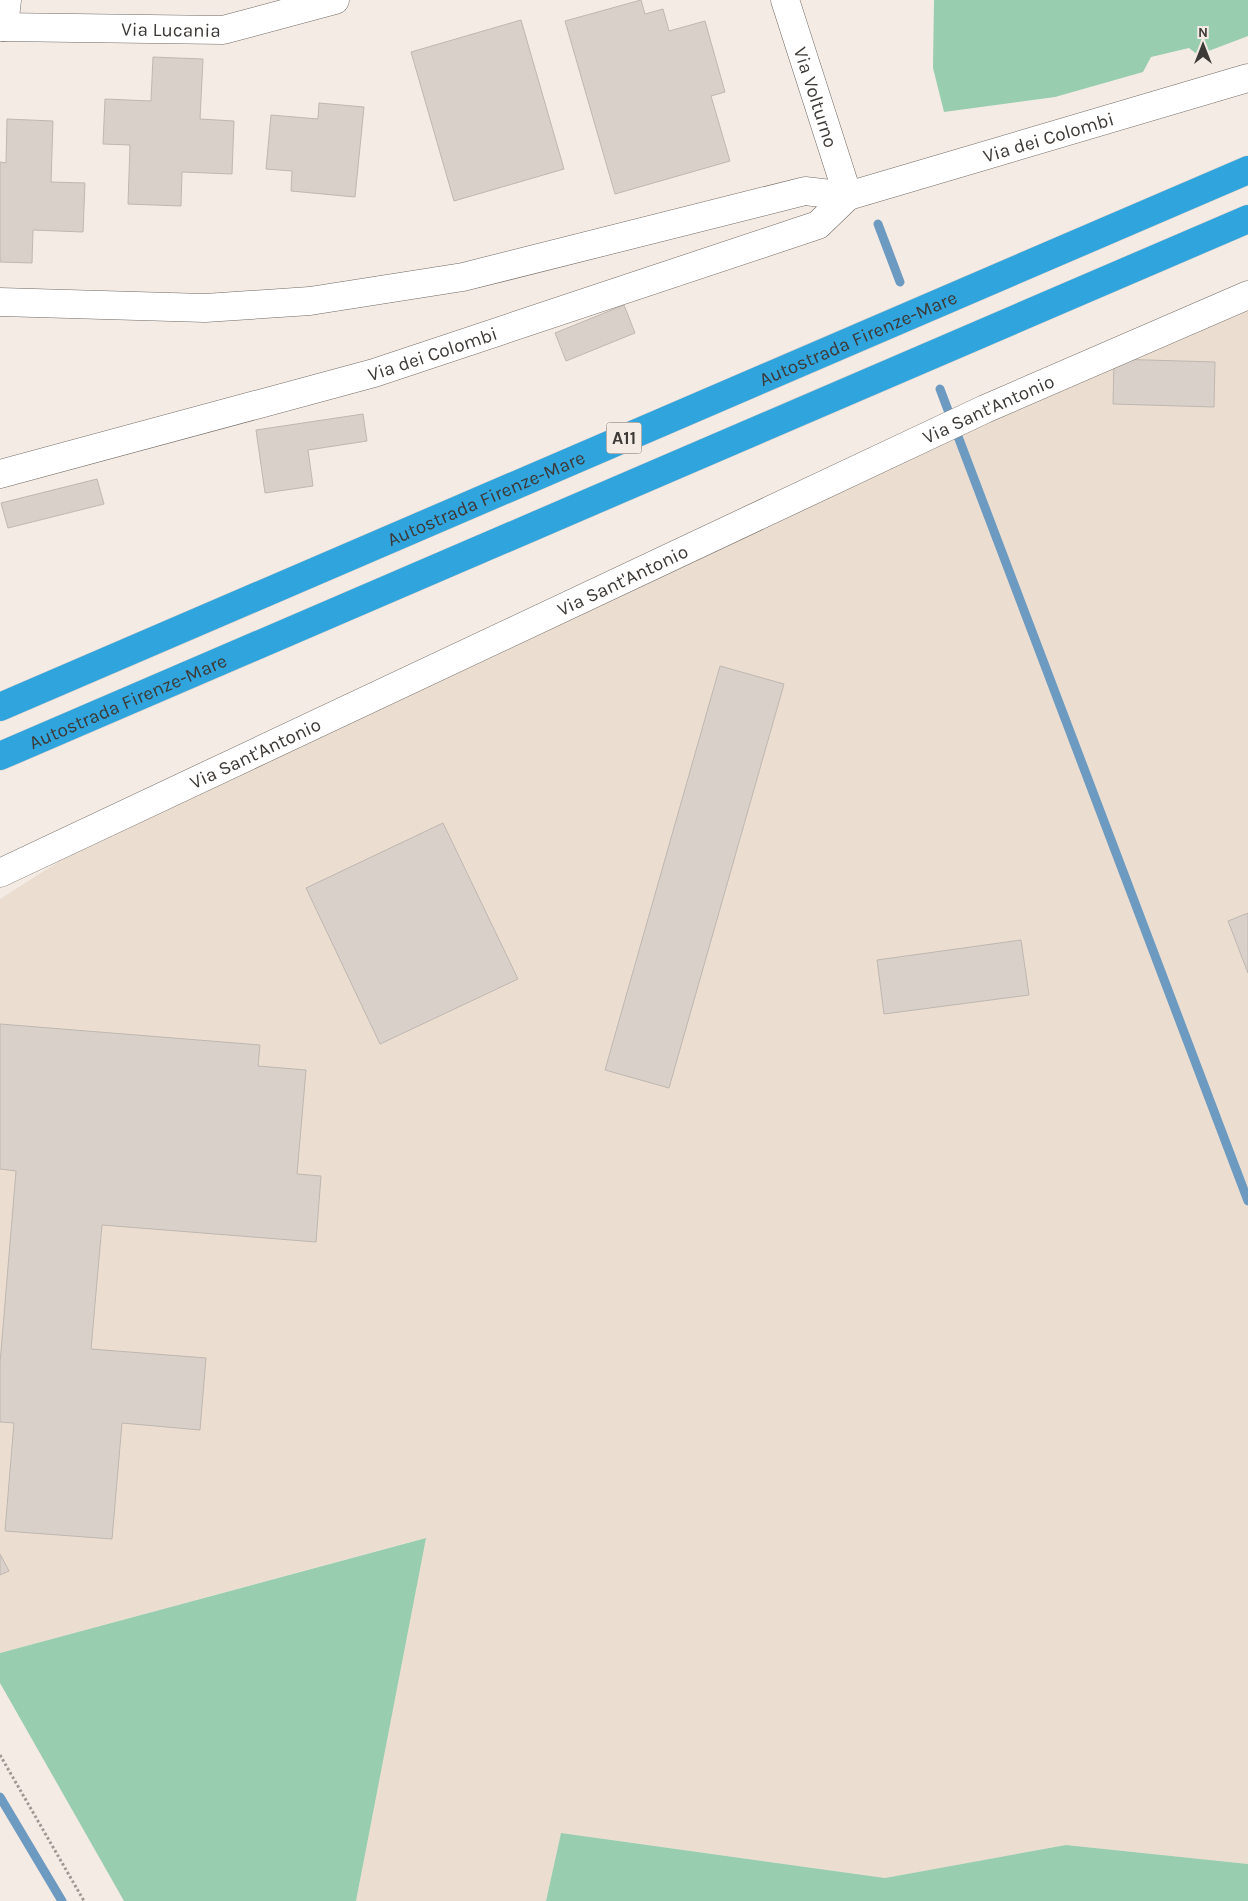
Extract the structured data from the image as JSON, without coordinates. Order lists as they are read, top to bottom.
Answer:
{
  "streets": {
    "highway": ["Autostrada Firenze-Mare", "A11"],
    "street": [
      "Via Lucania",
      "Via Volturno",
      "Via dei Colombi",
      "Via Sant'Antonio"
    ]
  },
  "crossings": [
    ["Via Volturno", "Via dei Colombi"]
  ],
  "north": "top"
}
